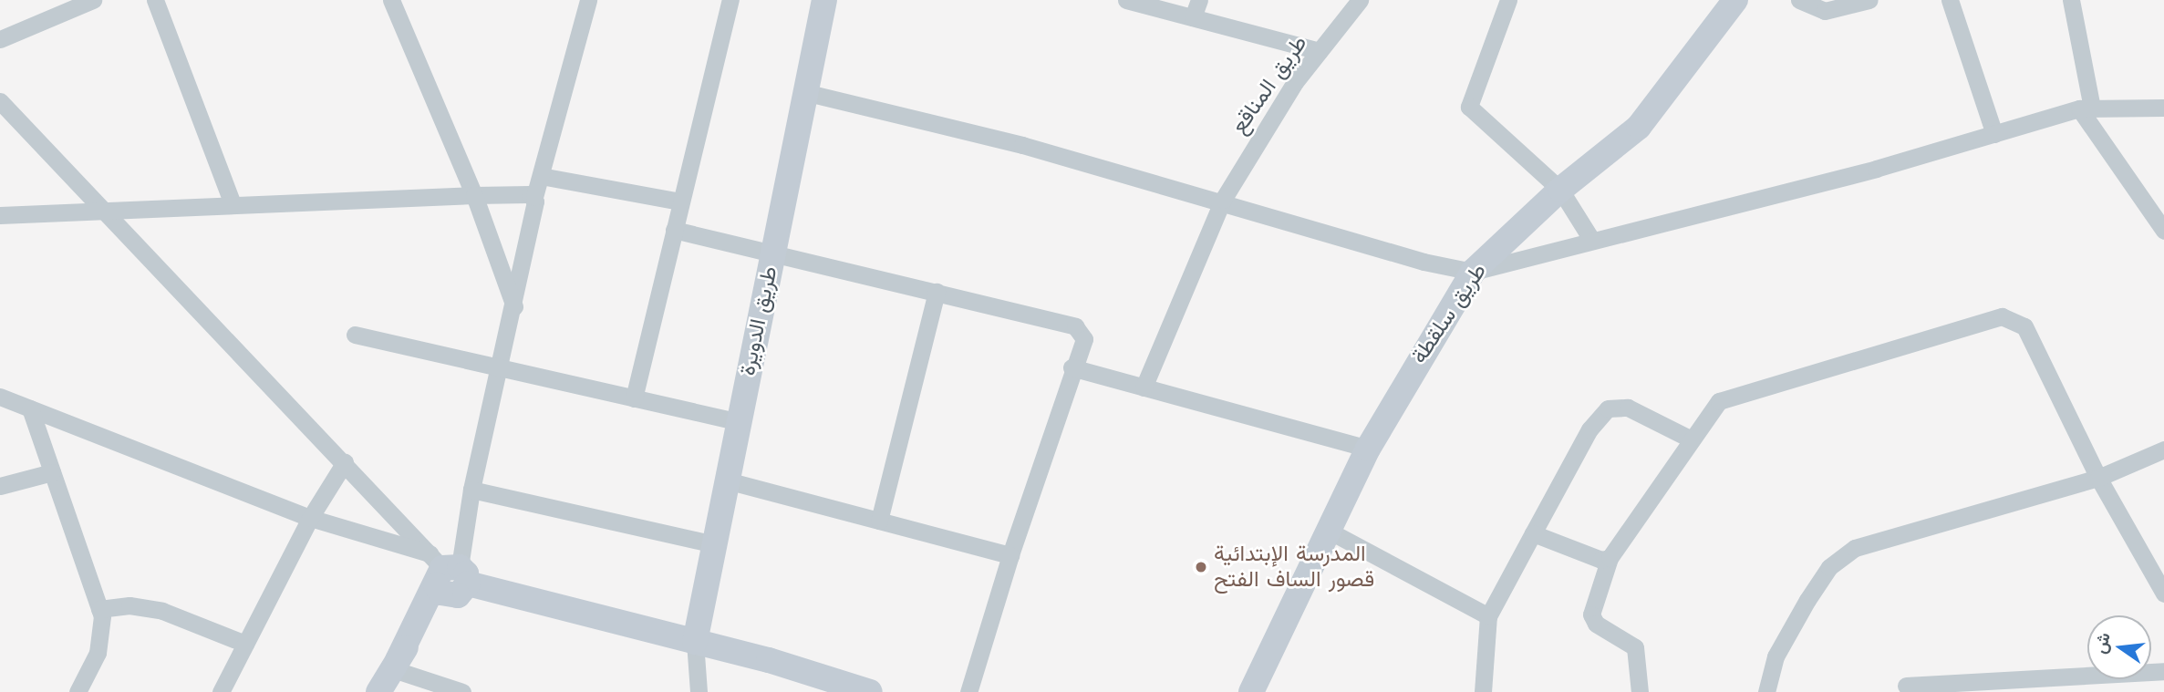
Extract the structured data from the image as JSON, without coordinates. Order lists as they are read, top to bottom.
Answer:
{
  "streets": {
    "street": ["طريق المناقع", "طريق سلقطة", "طريق الدويرة"]
  },
  "places": ["المدرسة الإبتدائية قصور الساف الفتح"],
  "north": "left"
}
